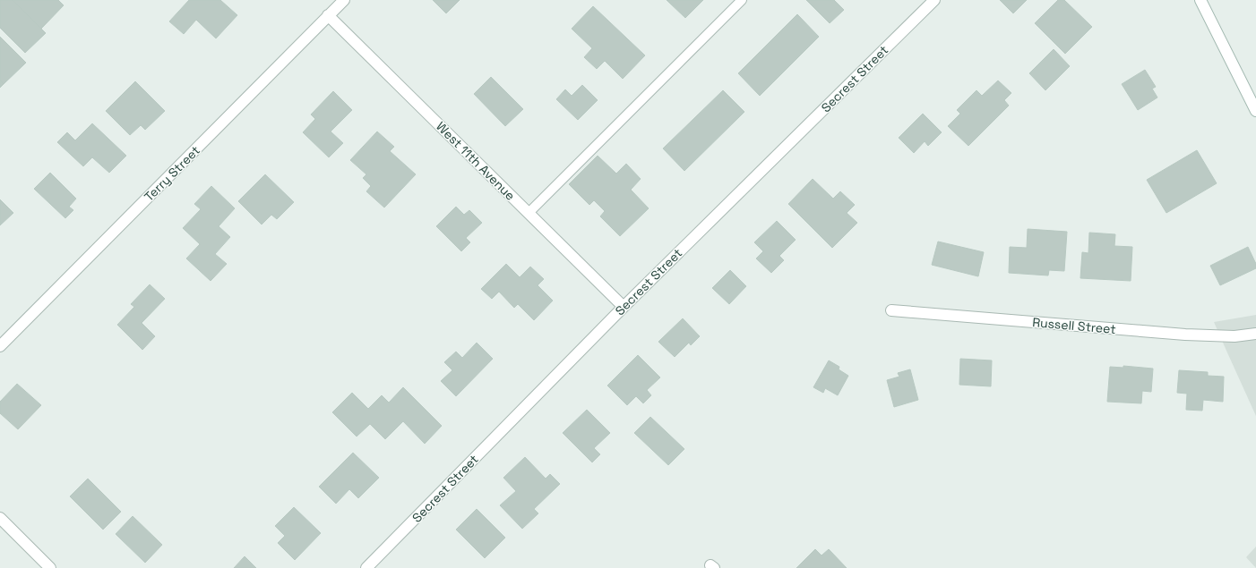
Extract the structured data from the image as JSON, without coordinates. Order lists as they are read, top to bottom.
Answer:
{
  "streets": {
    "street": [
      "Secrest Street",
      "West 11th Avenue",
      "Terry Street",
      "Russell Street"
    ]
  },
  "crossings": [
    ["Secrest Street", "West 11th Avenue"],
    ["West 11th Avenue", "Terry Street"]
  ]
}
